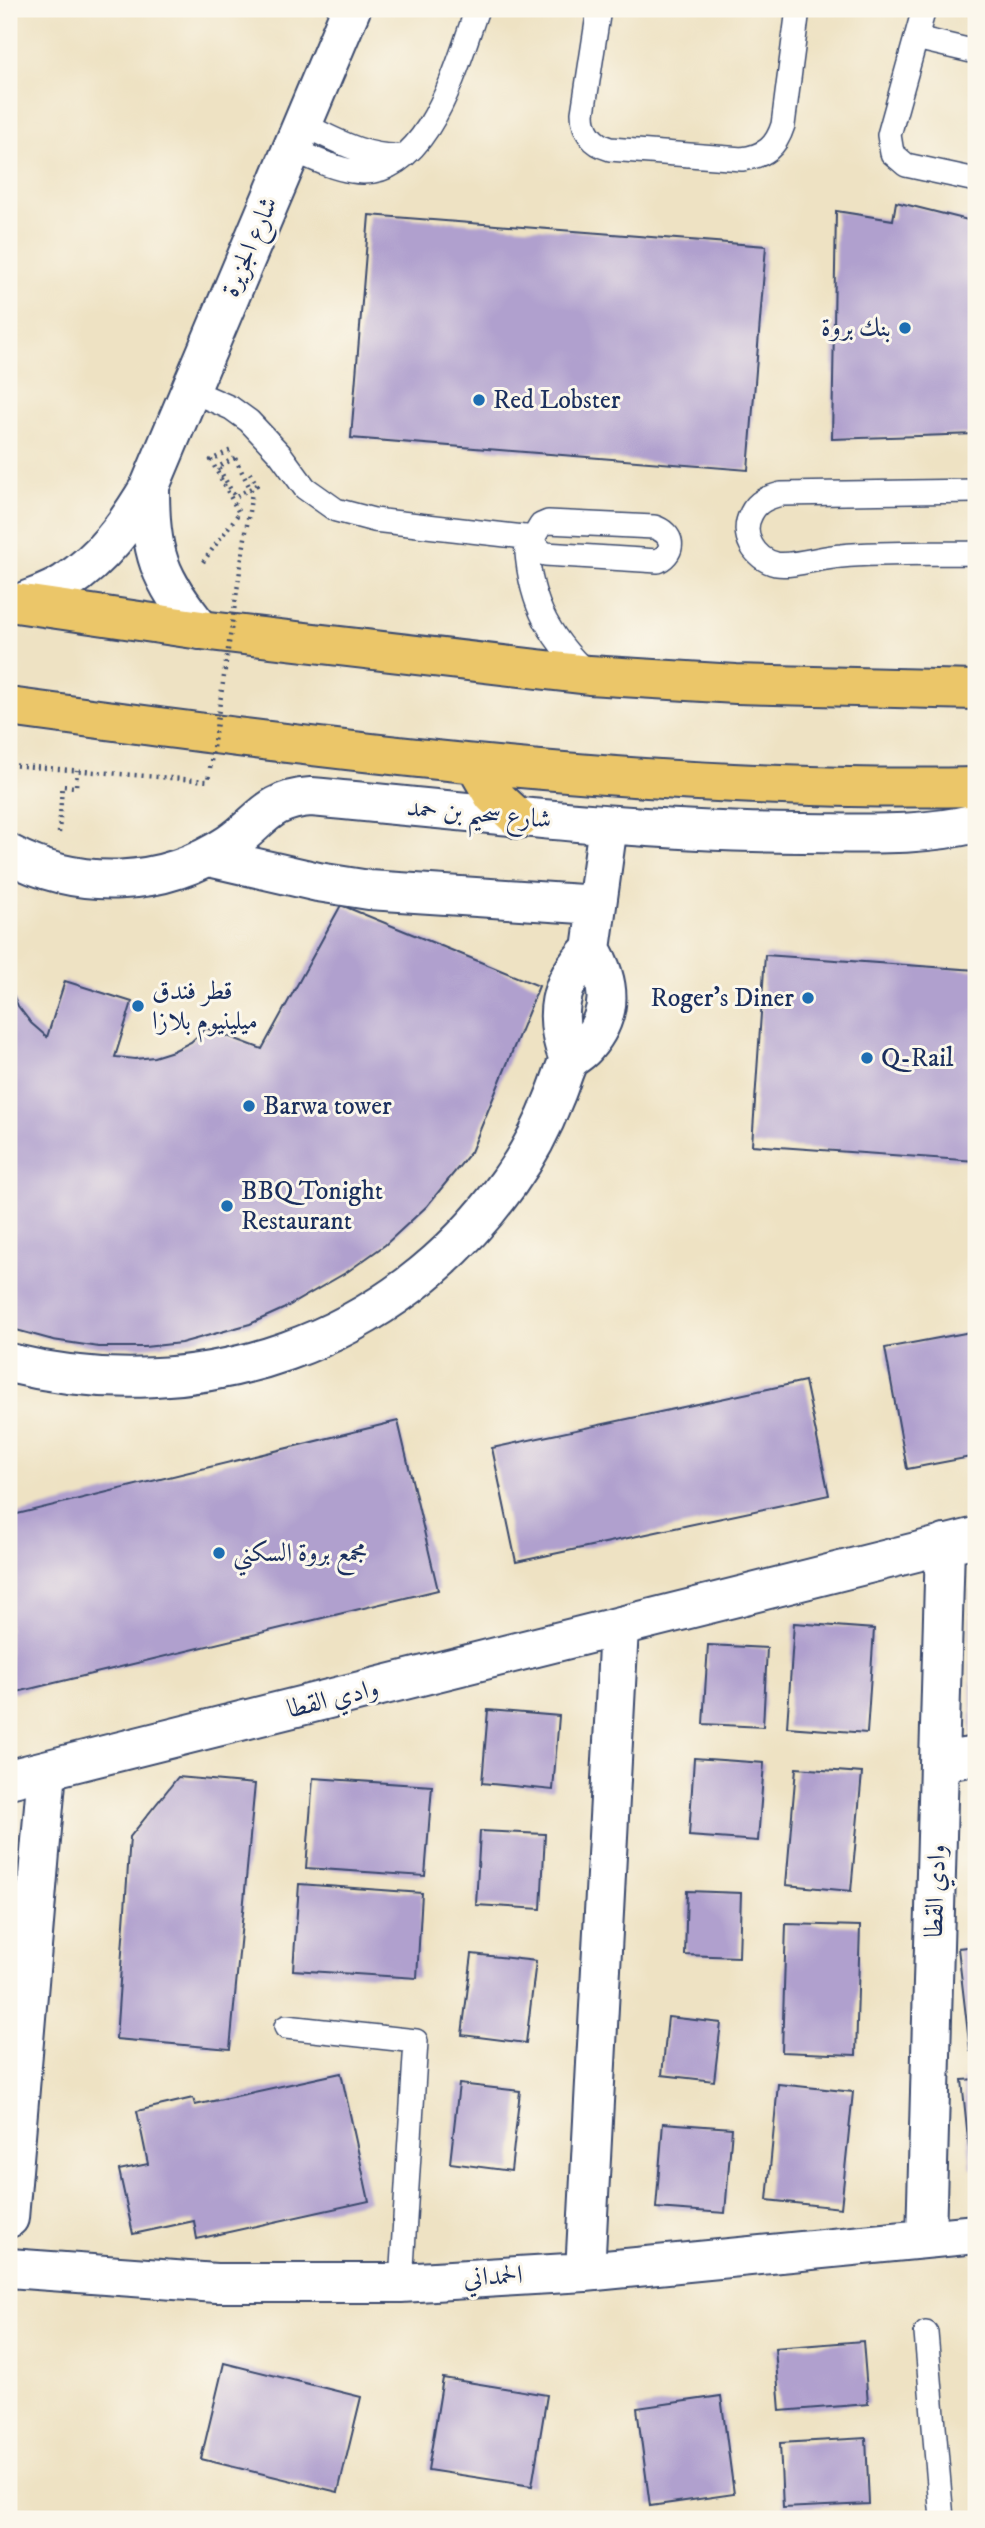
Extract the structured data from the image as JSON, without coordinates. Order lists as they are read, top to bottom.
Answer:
{
  "streets": {
    "highway": ["شارع سحيم بن حمد"],
    "street": ["شارع الجزيرة", "وادي القطا", "الحمداني"]
  },
  "crossings": [
    ["وادي القطا", "الحمداني"]
  ],
  "places": [
    "بنك بروة",
    "Red Lobster",
    "Roger's Diner",
    "قطر فندق ميلينيوم بلازا",
    "Q-Rail",
    "Barwa tower",
    "BBQ Tonight Restaurant",
    "مجمع بروة السكني"
  ]
}
